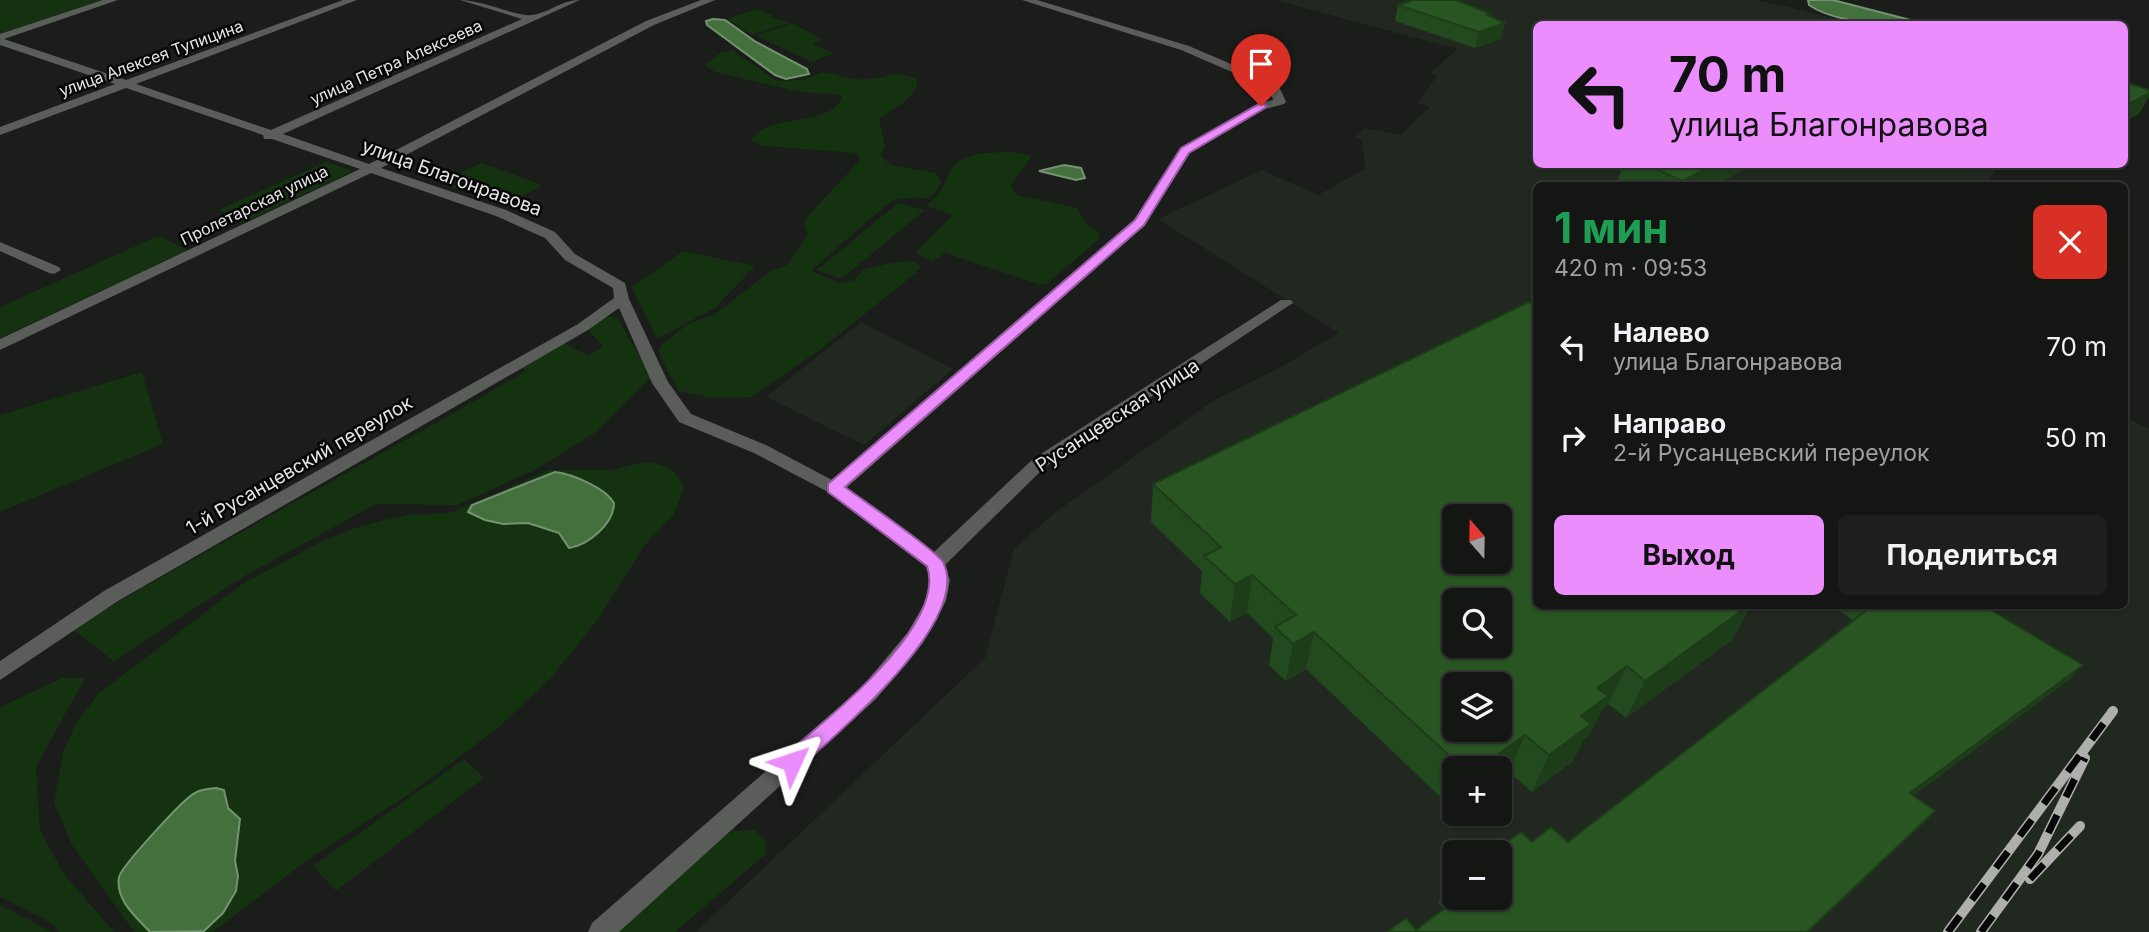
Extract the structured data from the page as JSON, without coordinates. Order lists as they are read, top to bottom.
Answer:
{
  "streets": {
    "street": [
      "улица Алексея Тупицина",
      "улица Петра Алексеева",
      "улица Благонравова",
      "Пролетарская улица",
      "Русанцевская улица",
      "1-й Русанцевский переулок"
    ]
  },
  "crossings": [
    ["улица Алексея Тупицина", "улица Благонравова"],
    ["улица Петра Алексеева", "улица Благонравова"],
    ["улица Благонравова", "Пролетарская улица"],
    ["улица Благонравова", "Русанцевская улица"],
    ["улица Благонравова", "1-й Русанцевский переулок"]
  ],
  "north": "top",
  "page": {
    "turn": ["70 m", "улица Благонравова"],
    "heading": ["1 мин", "420 m · 09:53"],
    "list": [
      {
        "name": "Налево",
        "note": "улица Благонравова",
        "value": "70 m"
      },
      {
        "name": "Направо",
        "note": "2-й Русанцевский переулок",
        "value": "50 m"
      }
    ],
    "buttons": ["Выход", "Поделиться"],
    "map_buttons": ["+", "−"]
  }
}
